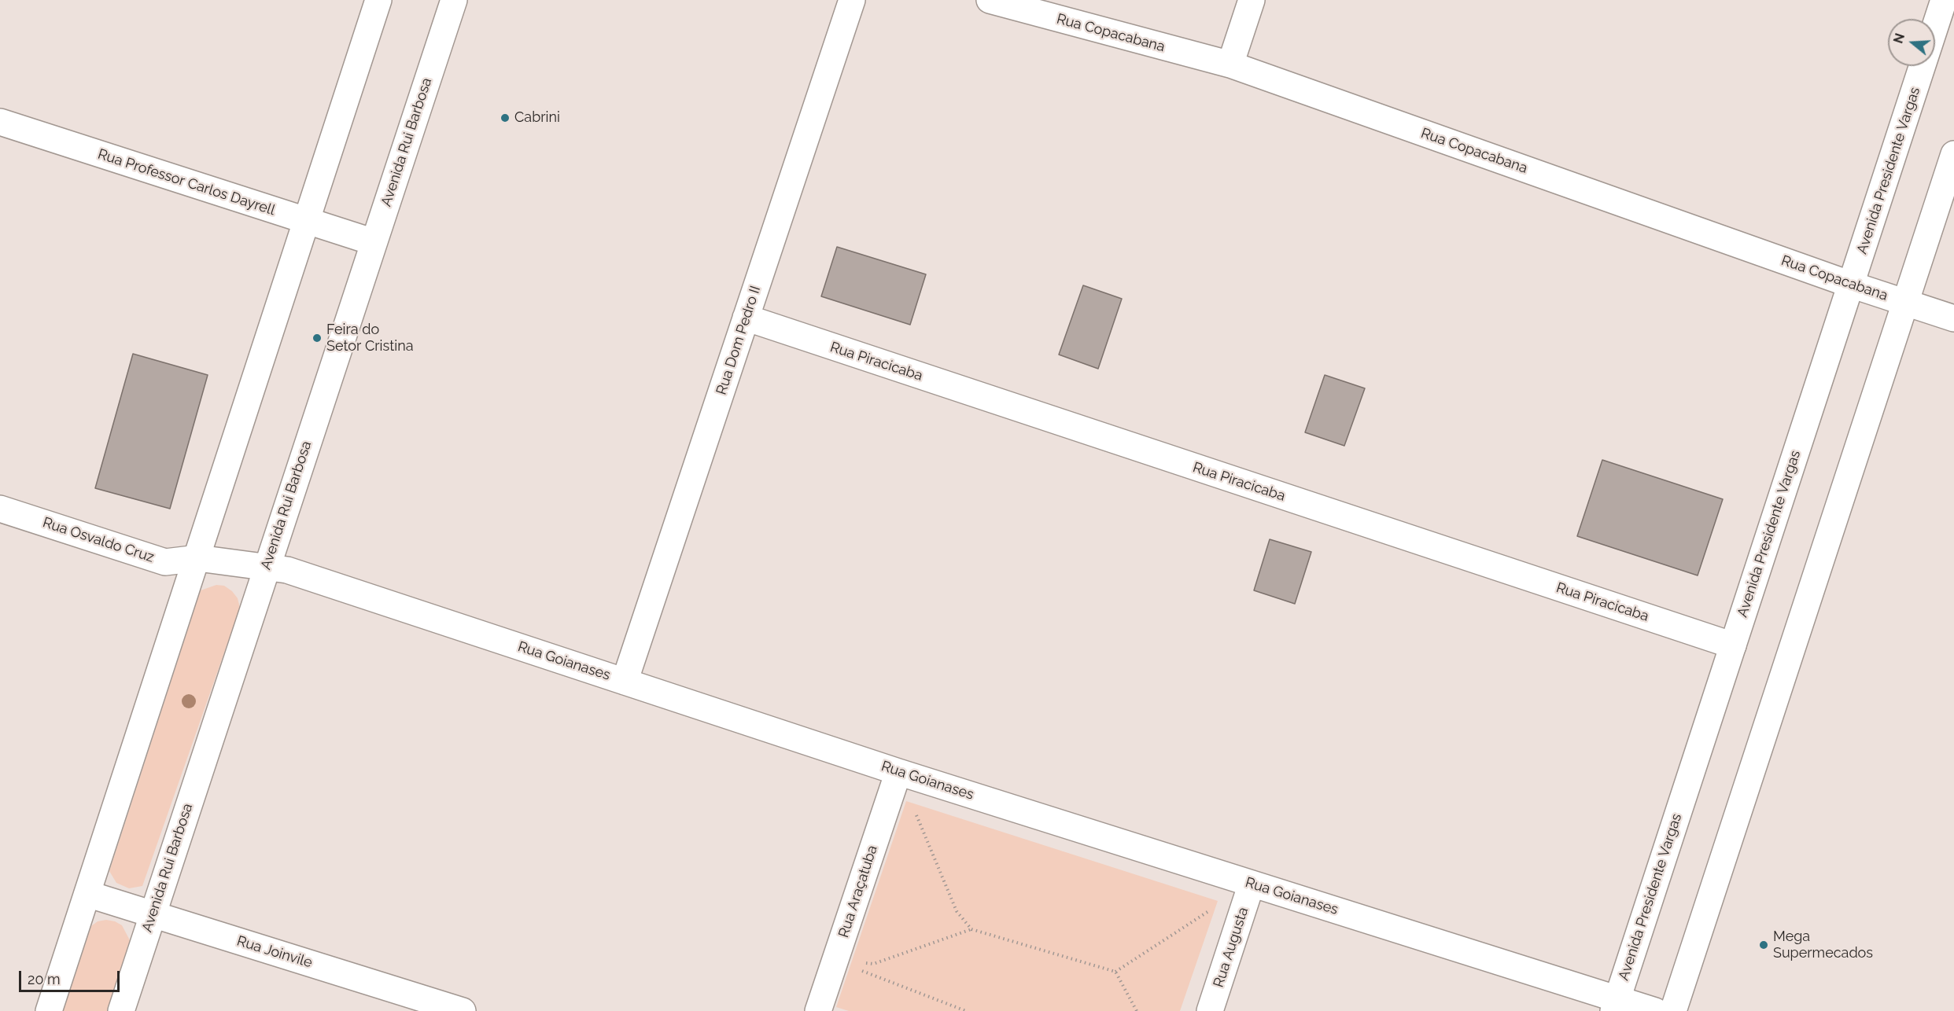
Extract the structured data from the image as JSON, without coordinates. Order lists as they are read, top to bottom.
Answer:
{
  "streets": {
    "street": [
      "Rua Copacabana",
      "Avenida Rui Barbosa",
      "Avenida Presidente Vargas",
      "Rua Professor Carlos Dayrell",
      "Rua Dom Pedro II",
      "Rua Piracicaba",
      "Rua Osvaldo Cruz",
      "Rua Goianases",
      "Rua Araçatuba",
      "Rua Augusta",
      "Rua Joinvile"
    ]
  },
  "crossings": [
    ["Rua Copacabana", "Avenida Presidente Vargas"],
    ["Avenida Rui Barbosa", "Rua Professor Carlos Dayrell"],
    ["Avenida Rui Barbosa", "Rua Goianases"],
    ["Avenida Rui Barbosa", "Rua Joinvile"],
    ["Avenida Presidente Vargas", "Rua Piracicaba"],
    ["Avenida Presidente Vargas", "Rua Goianases"],
    ["Rua Dom Pedro II", "Rua Piracicaba"],
    ["Rua Dom Pedro II", "Rua Goianases"],
    ["Rua Osvaldo Cruz", "Rua Goianases"],
    ["Rua Goianases", "Rua Araçatuba"],
    ["Rua Goianases", "Rua Augusta"]
  ],
  "places": ["Cabrini", "Feira do Setor Cristina", "Mega Supermecados"],
  "scale_bar": "20 m",
  "north": "left"
}
